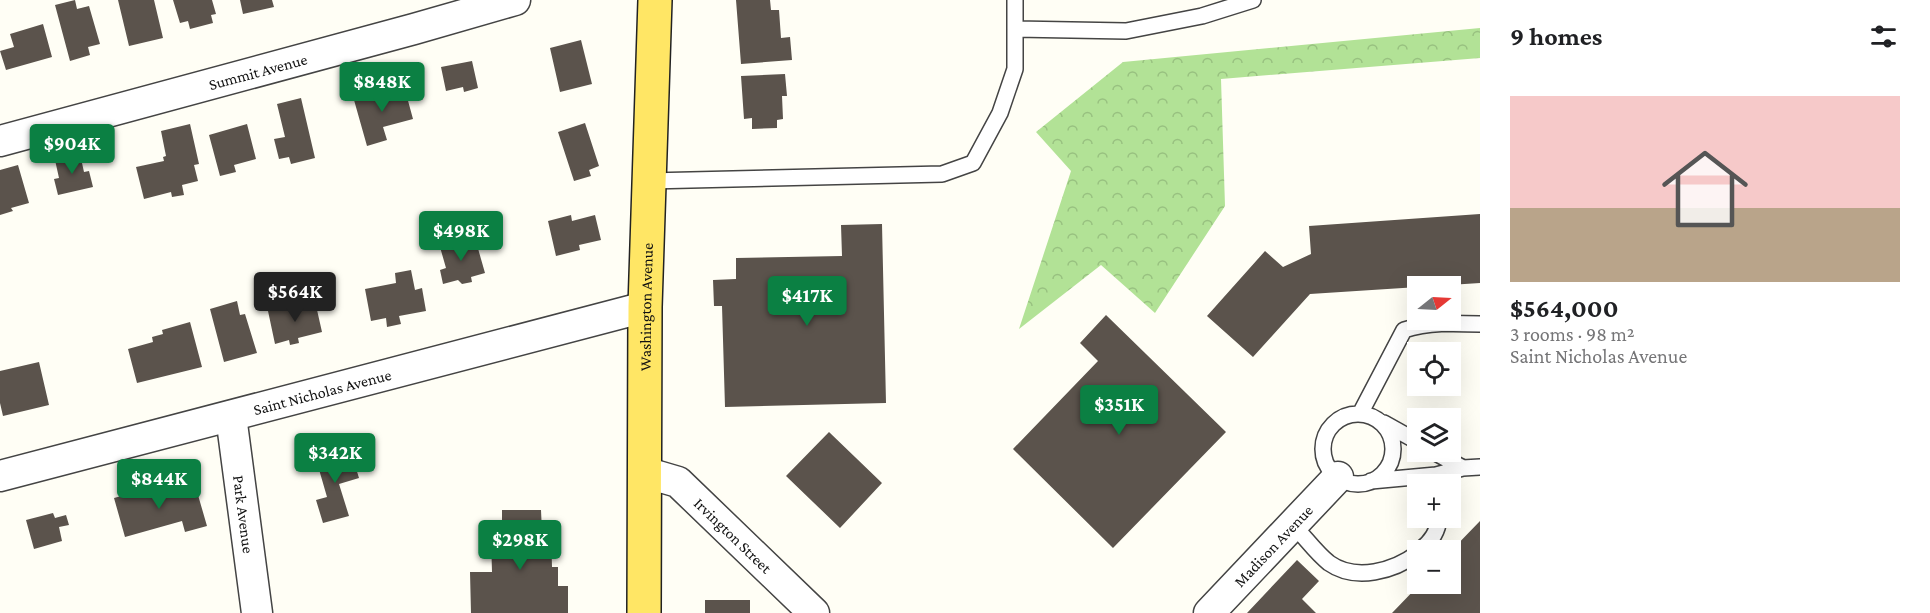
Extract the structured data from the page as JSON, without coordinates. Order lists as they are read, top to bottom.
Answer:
{
  "streets": {
    "main road": ["Washington Avenue"],
    "street": [
      "Summit Avenue",
      "Saint Nicholas Avenue",
      "Park Avenue",
      "Irvington Street",
      "Madison Avenue"
    ]
  },
  "crossings": [
    ["Washington Avenue", "Saint Nicholas Avenue"],
    ["Washington Avenue", "Irvington Street"],
    ["Saint Nicholas Avenue", "Park Avenue"]
  ],
  "north": "right",
  "page": {
    "heading": "9 homes",
    "price": [
      "$848K",
      "$904K",
      "$498K",
      "$564K",
      "$417K",
      "$351K",
      "$342K",
      "$844K",
      "$298K"
    ],
    "list": [
      {
        "name": "$564,000",
        "note": "3 rooms · 98 m² · Saint Nicholas Avenue"
      }
    ],
    "map_buttons": ["+", "−"]
  }
}
